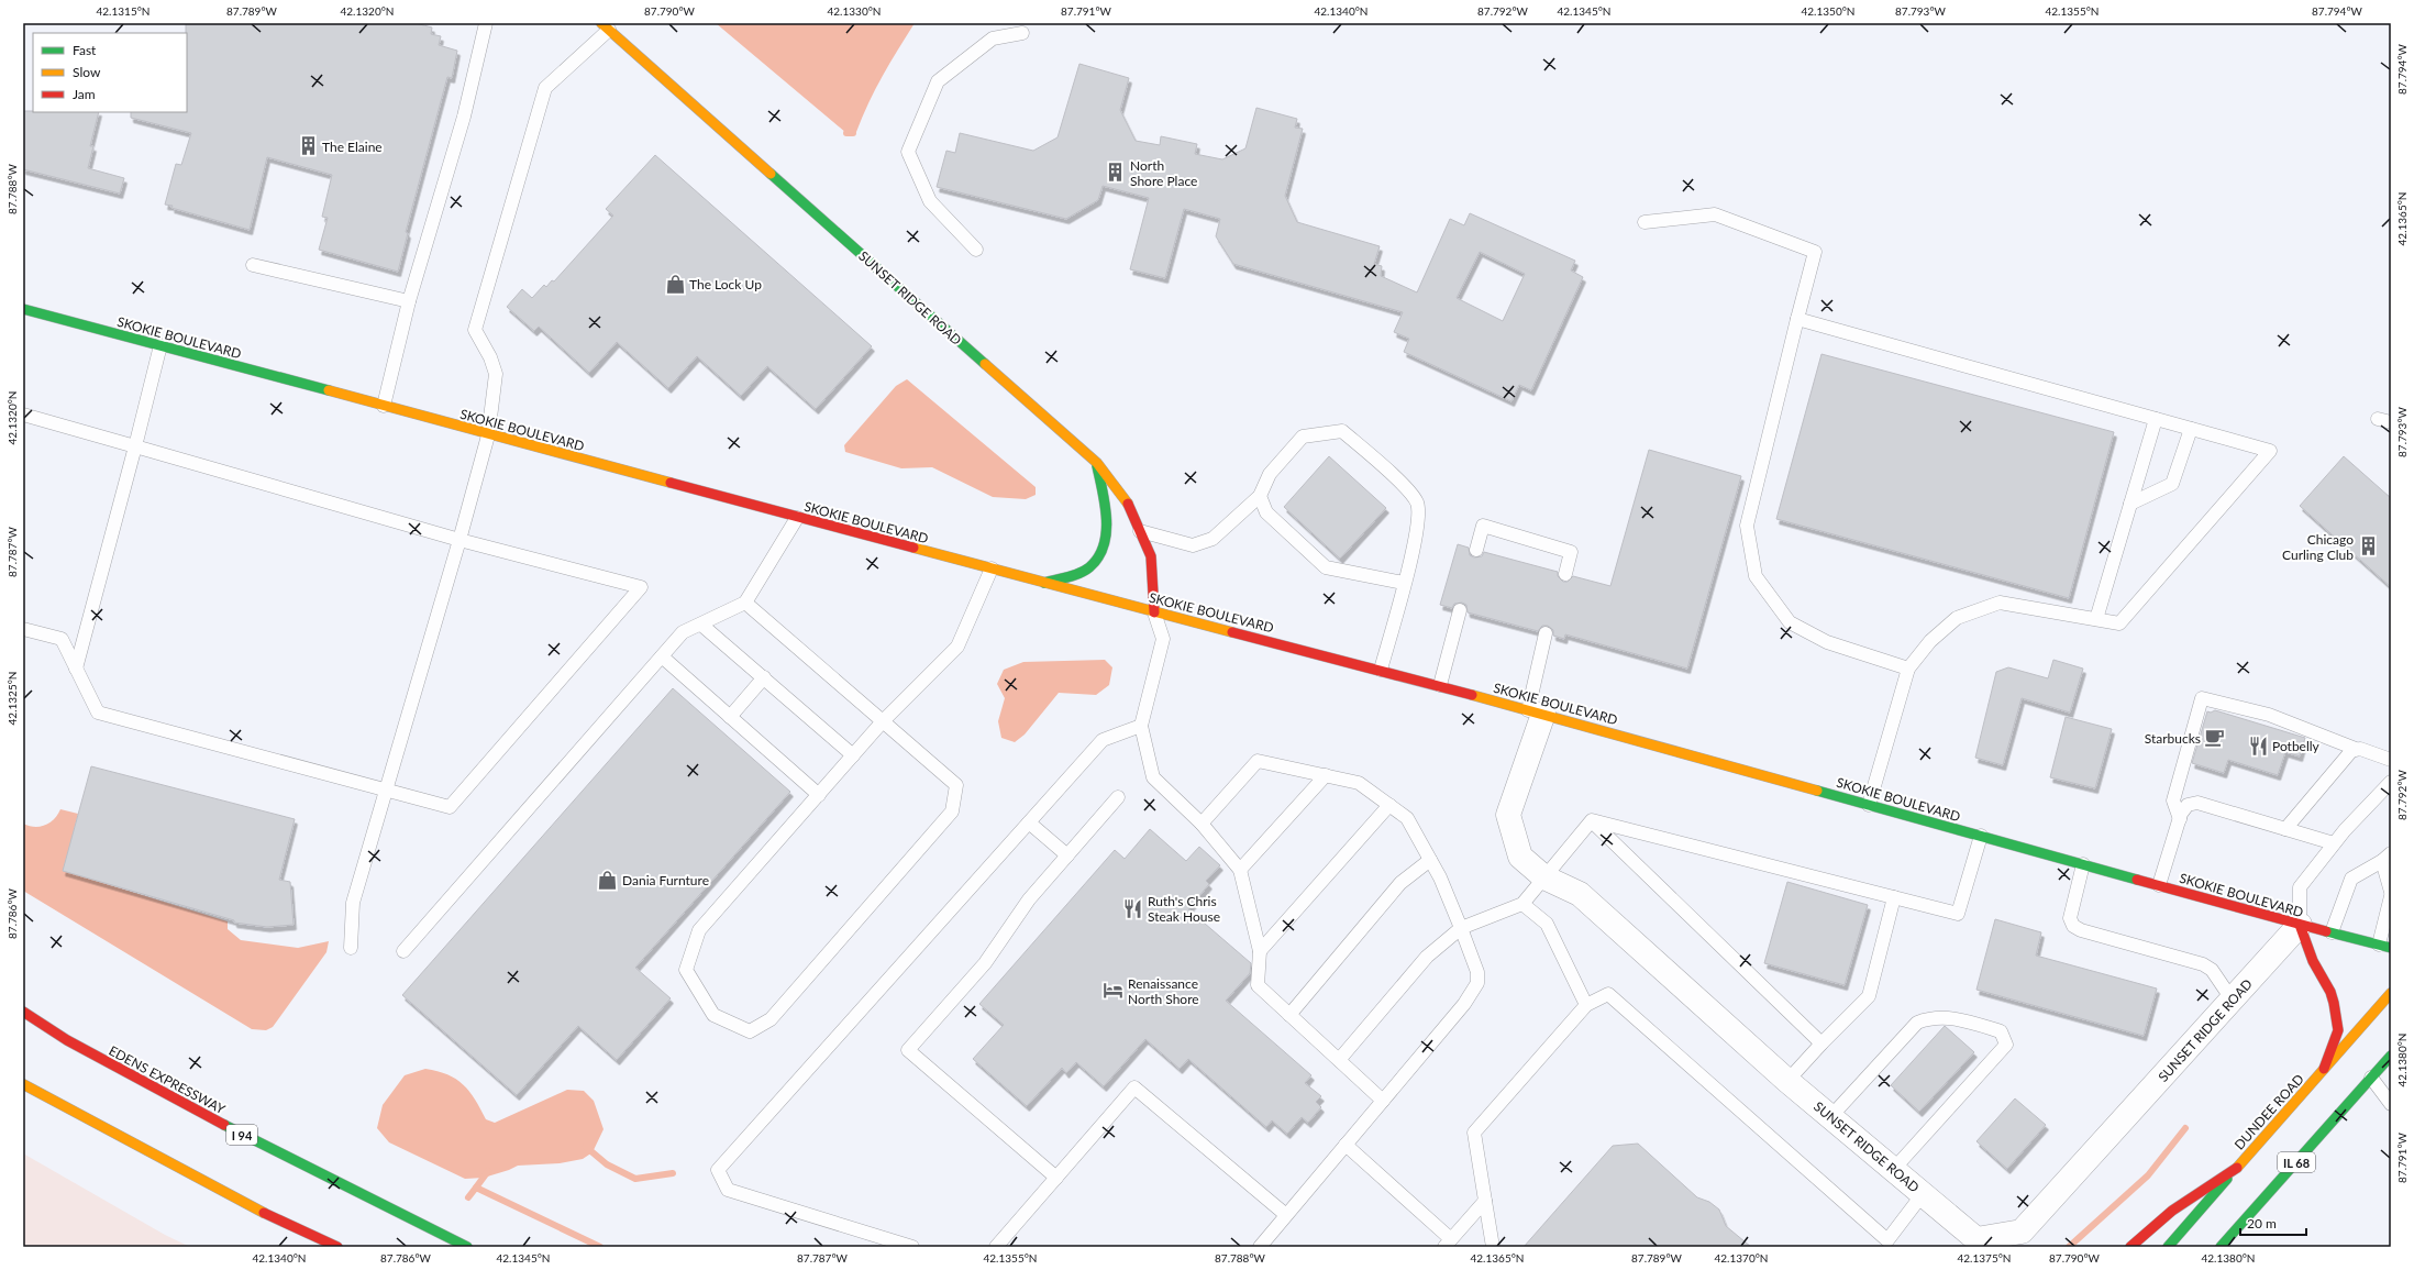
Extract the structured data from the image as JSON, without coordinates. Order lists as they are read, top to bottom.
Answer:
{
  "streets": {
    "main road": [
      "SUNSET RIDGE ROAD",
      "SKOKIE BOULEVARD",
      "EDENS EXPRESSWAY",
      "DUNDEE ROAD",
      "I 94",
      "IL 68"
    ]
  },
  "crossings": [
    ["SUNSET RIDGE ROAD", "SKOKIE BOULEVARD"]
  ],
  "places": {
    "building": ["The Elaine", "North Shore Place", "Chicago Curling Club"],
    "shop": ["The Lock Up", "Dania Furnture"],
    "cafe": ["Starbucks"],
    "restaurant": ["Potbelly", "Ruth's Chris Steak House"],
    "hotel": ["Renaissance North Shore"]
  },
  "legend": ["Fast", "Slow", "Jam"],
  "scale_bar": "20 m",
  "coordinates": [
    "42.1315°N",
    "87.789°W",
    "42.1320°N",
    "87.790°W",
    "42.1330°N",
    "87.791°W",
    "42.1340°N",
    "87.792°W",
    "42.1345°N",
    "42.1350°N",
    "87.793°W",
    "42.1355°N",
    "87.794°W",
    "87.788°W",
    "42.1365°N",
    "87.787°W",
    "42.1325°N",
    "87.786°W",
    "42.1380°N",
    "42.1370°N",
    "42.1375°N"
  ]
}
